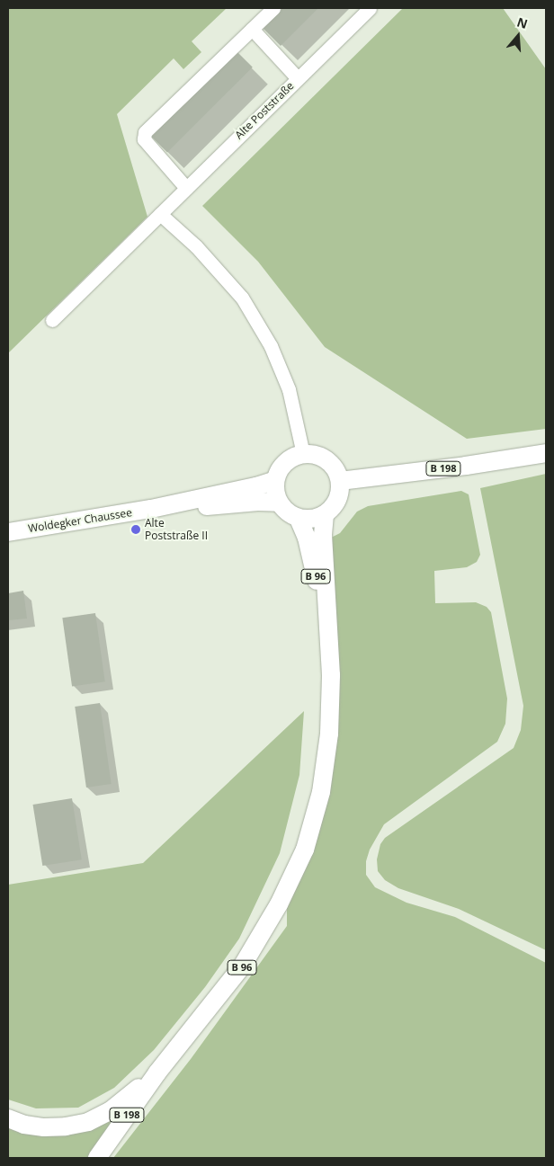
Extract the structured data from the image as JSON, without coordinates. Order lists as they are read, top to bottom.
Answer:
{
  "streets": {
    "main road": ["B 198", "Woldegker Chaussee", "B 96"],
    "lane": ["Alte Poststraße"]
  },
  "crossings": [
    ["B 198", "Woldegker Chaussee"],
    ["B 198", "B 96"],
    ["Woldegker Chaussee", "B 96"]
  ],
  "places": ["Alte Poststraße II"],
  "north": "top"
}
